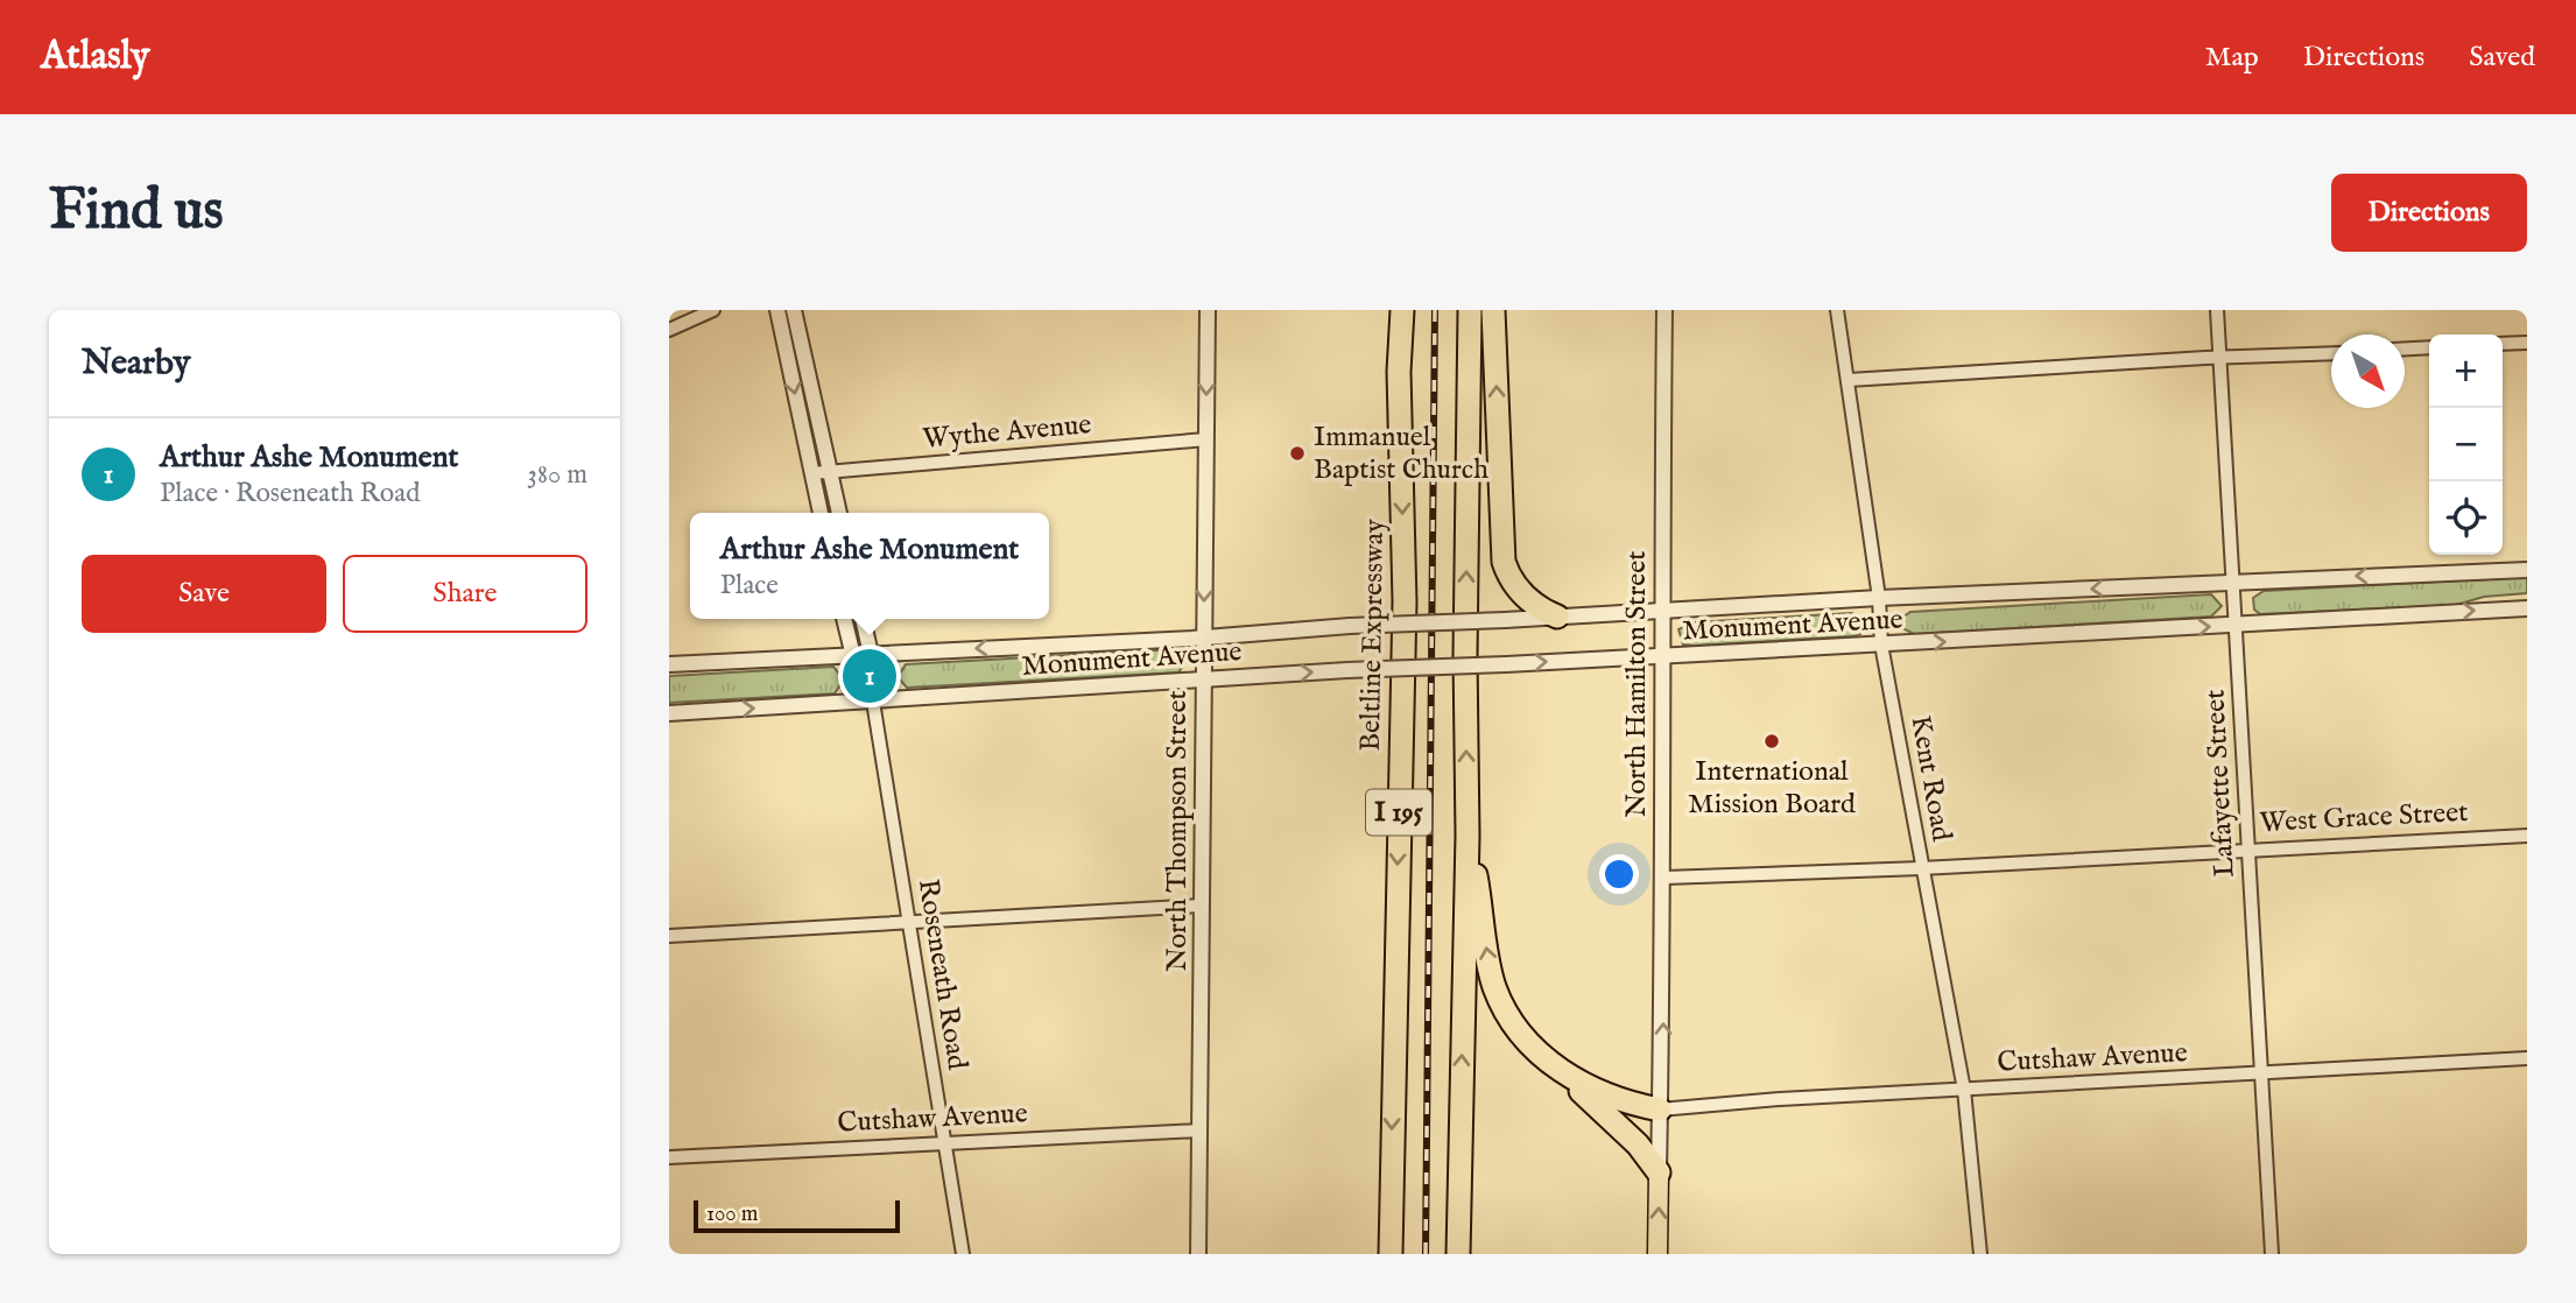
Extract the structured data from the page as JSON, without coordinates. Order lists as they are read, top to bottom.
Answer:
{
  "streets": {
    "highway": ["Beltline Expressway", "I 195"],
    "main road": ["North Hamilton Street"],
    "street": [
      "Wythe Avenue",
      "Monument Avenue",
      "Kent Road",
      "Lafayette Street",
      "West Grace Street",
      "North Thompson Street",
      "Roseneath Road",
      "Cutshaw Avenue"
    ]
  },
  "crossings": [
    ["Wythe Avenue", "North Thompson Street"],
    ["Monument Avenue", "North Hamilton Street"],
    ["Monument Avenue", "Kent Road"],
    ["Monument Avenue", "Lafayette Street"],
    ["Monument Avenue", "North Thompson Street"],
    ["Monument Avenue", "Roseneath Road"],
    ["North Hamilton Street", "West Grace Street"],
    ["North Hamilton Street", "Cutshaw Avenue"],
    ["Kent Road", "West Grace Street"],
    ["Kent Road", "Cutshaw Avenue"],
    ["Lafayette Street", "West Grace Street"],
    ["Lafayette Street", "Cutshaw Avenue"],
    ["North Thompson Street", "Cutshaw Avenue"],
    ["Roseneath Road", "Cutshaw Avenue"]
  ],
  "places": ["Immanuel Baptist Church", "International Mission Board"],
  "scale_bar": "100 m",
  "north": "bottom right",
  "page": {
    "header": "Atlasly",
    "nav": ["Map", "Directions", "Saved"],
    "buttons": [
      "Directions",
      ["Save", "Share"]
    ],
    "title": "Find us",
    "heading": "Nearby",
    "map_buttons": ["+", "−"],
    "list": [
      {
        "mark": "1",
        "name": "Arthur Ashe Monument",
        "note": "Place · Roseneath Road",
        "value": "380 m"
      }
    ],
    "popup": ["Arthur Ashe Monument", "Place"],
    "pins": "1",
    "scale": "100 m"
  }
}
